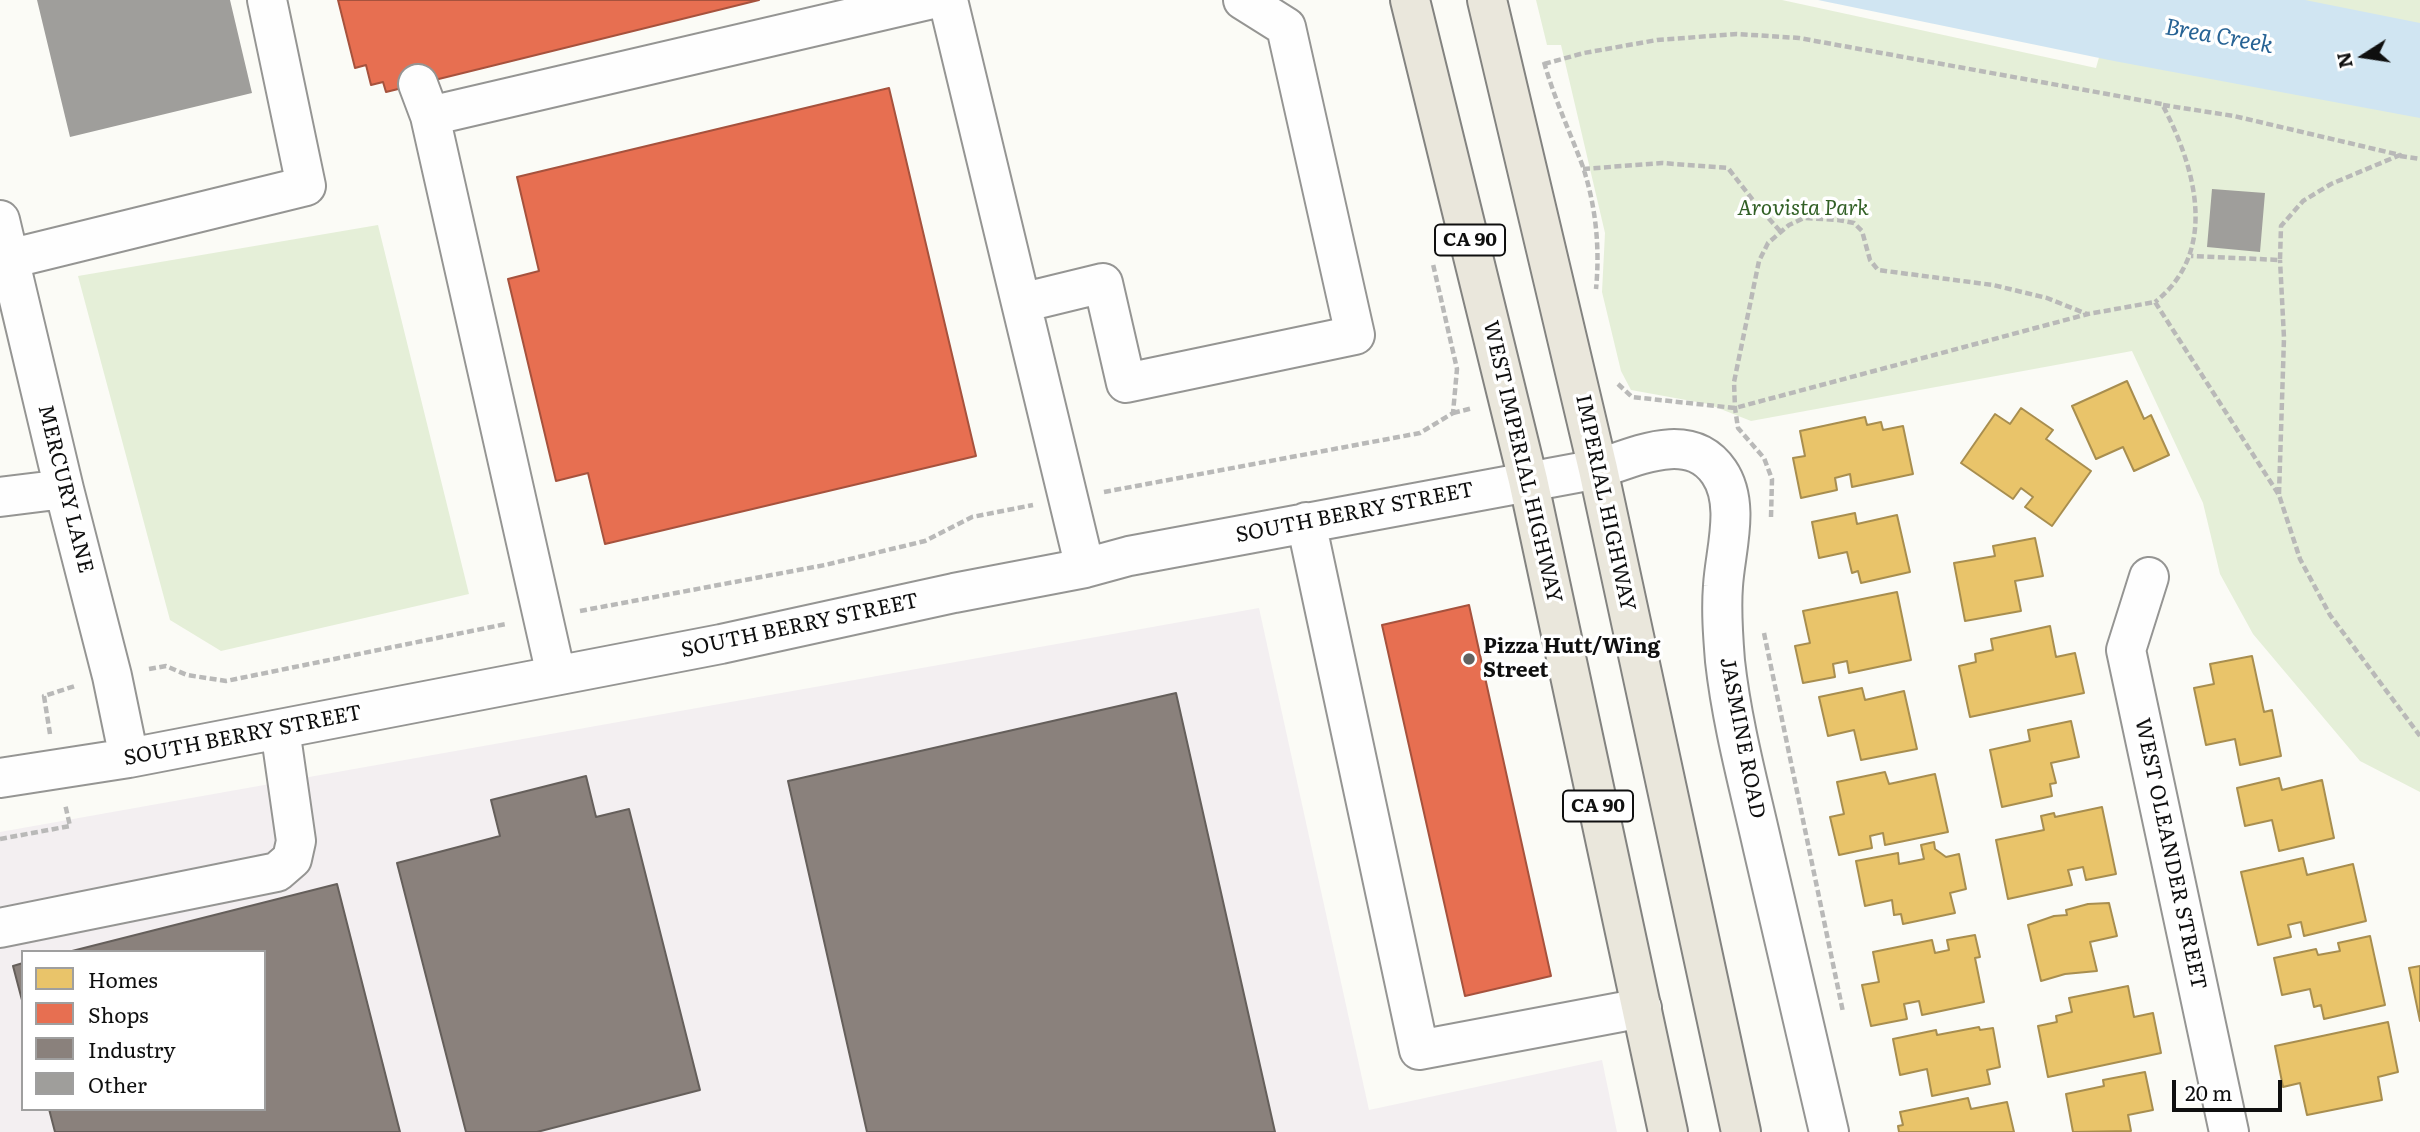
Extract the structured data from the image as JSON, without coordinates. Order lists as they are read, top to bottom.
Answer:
{
  "streets": {
    "main road": ["CA 90", "WEST IMPERIAL HIGHWAY", "IMPERIAL HIGHWAY"],
    "street": [
      "MERCURY LANE",
      "SOUTH BERRY STREET",
      "JASMINE ROAD",
      "WEST OLEANDER STREET"
    ]
  },
  "crossings": [
    ["WEST IMPERIAL HIGHWAY", "SOUTH BERRY STREET"],
    ["MERCURY LANE", "SOUTH BERRY STREET"],
    ["IMPERIAL HIGHWAY", "SOUTH BERRY STREET"],
    ["IMPERIAL HIGHWAY", "JASMINE ROAD"],
    ["SOUTH BERRY STREET", "JASMINE ROAD"]
  ],
  "water": ["Brea Creek"],
  "parks": ["Arovista Park"],
  "places": ["Pizza Hutt/Wing Street"],
  "legend": [
    "Homes",
    "Shops",
    "Industry",
    "Other"
  ],
  "scale_bar": "20 m",
  "north": "left"
}
